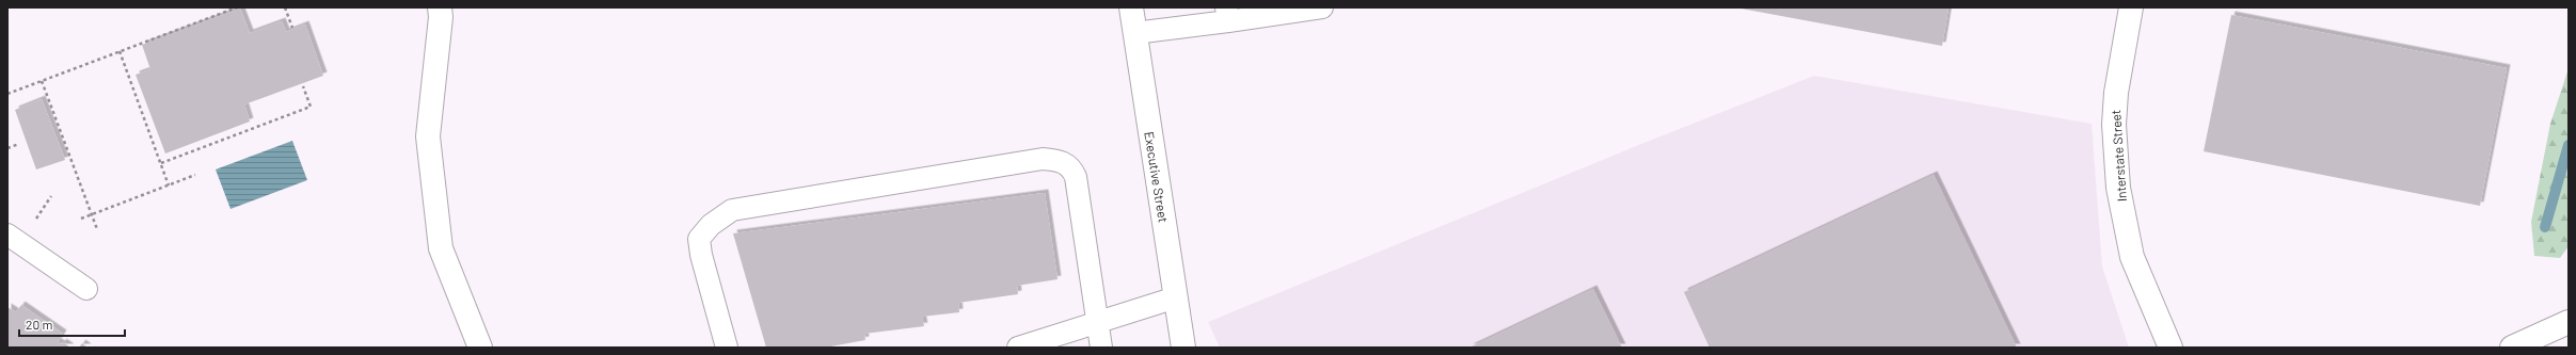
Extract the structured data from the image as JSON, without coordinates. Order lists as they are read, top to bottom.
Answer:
{
  "streets": {
    "street": ["Interstate Street", "Executive Street"]
  },
  "scale_bar": "20 m"
}
